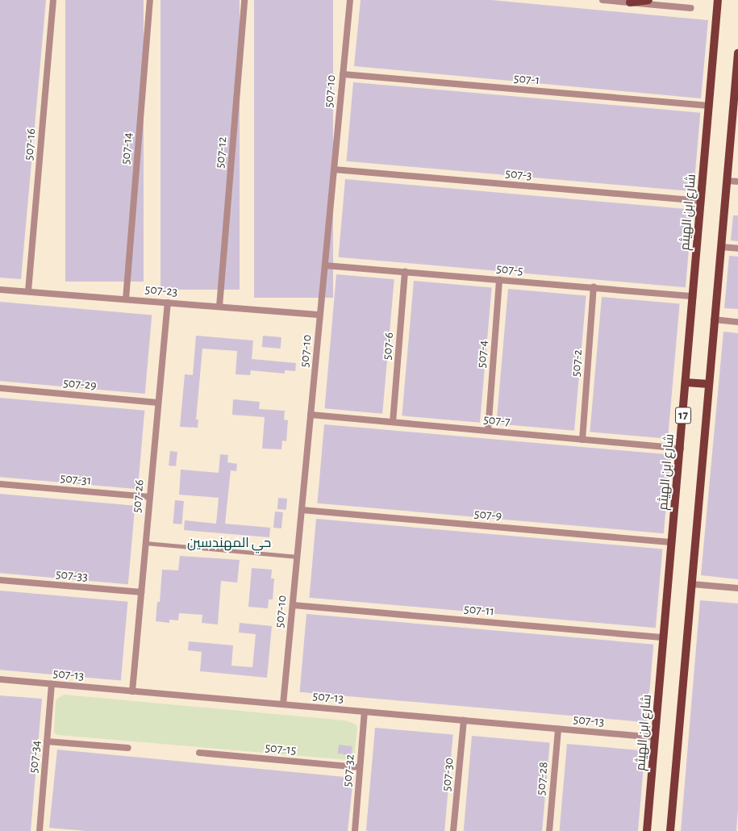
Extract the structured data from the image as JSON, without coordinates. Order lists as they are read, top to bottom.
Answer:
{
  "streets": {
    "main road": ["شارع ابن الهيثم", "17"],
    "street": [
      "507-1",
      "507-10",
      "507-16",
      "507-14",
      "507-12",
      "507-3",
      "507-5",
      "507-23",
      "507-6",
      "507-4",
      "507-2",
      "507-29",
      "507-7",
      "507-31",
      "507-26",
      "507-9",
      "507-33",
      "507-11",
      "507-13",
      "507-15",
      "507-34",
      "507-32",
      "507-30",
      "507-28"
    ]
  },
  "crossings": [
    ["507-1", "507-10"],
    ["507-1", "شارع ابن الهيثم"],
    ["507-10", "507-3"],
    ["507-10", "507-5"],
    ["507-10", "507-23"],
    ["507-10", "507-7"],
    ["507-10", "507-9"],
    ["507-10", "507-11"],
    ["507-10", "507-13"],
    ["507-16", "507-23"],
    ["507-14", "507-23"],
    ["507-12", "507-23"],
    ["507-3", "شارع ابن الهيثم"],
    ["شارع ابن الهيثم", "507-5"],
    ["شارع ابن الهيثم", "507-7"],
    ["شارع ابن الهيثم", "507-9"],
    ["شارع ابن الهيثم", "507-11"],
    ["شارع ابن الهيثم", "507-13"],
    ["507-5", "507-6"],
    ["507-5", "507-4"],
    ["507-5", "507-2"],
    ["507-23", "507-26"],
    ["507-6", "507-7"],
    ["507-4", "507-7"],
    ["507-2", "507-7"],
    ["507-29", "507-26"],
    ["507-31", "507-26"],
    ["507-26", "507-33"],
    ["507-26", "507-13"],
    ["507-13", "507-34"],
    ["507-13", "507-32"],
    ["507-13", "507-30"],
    ["507-13", "507-28"],
    ["507-15", "507-32"]
  ],
  "districts": ["حي المهندسين"]
}
